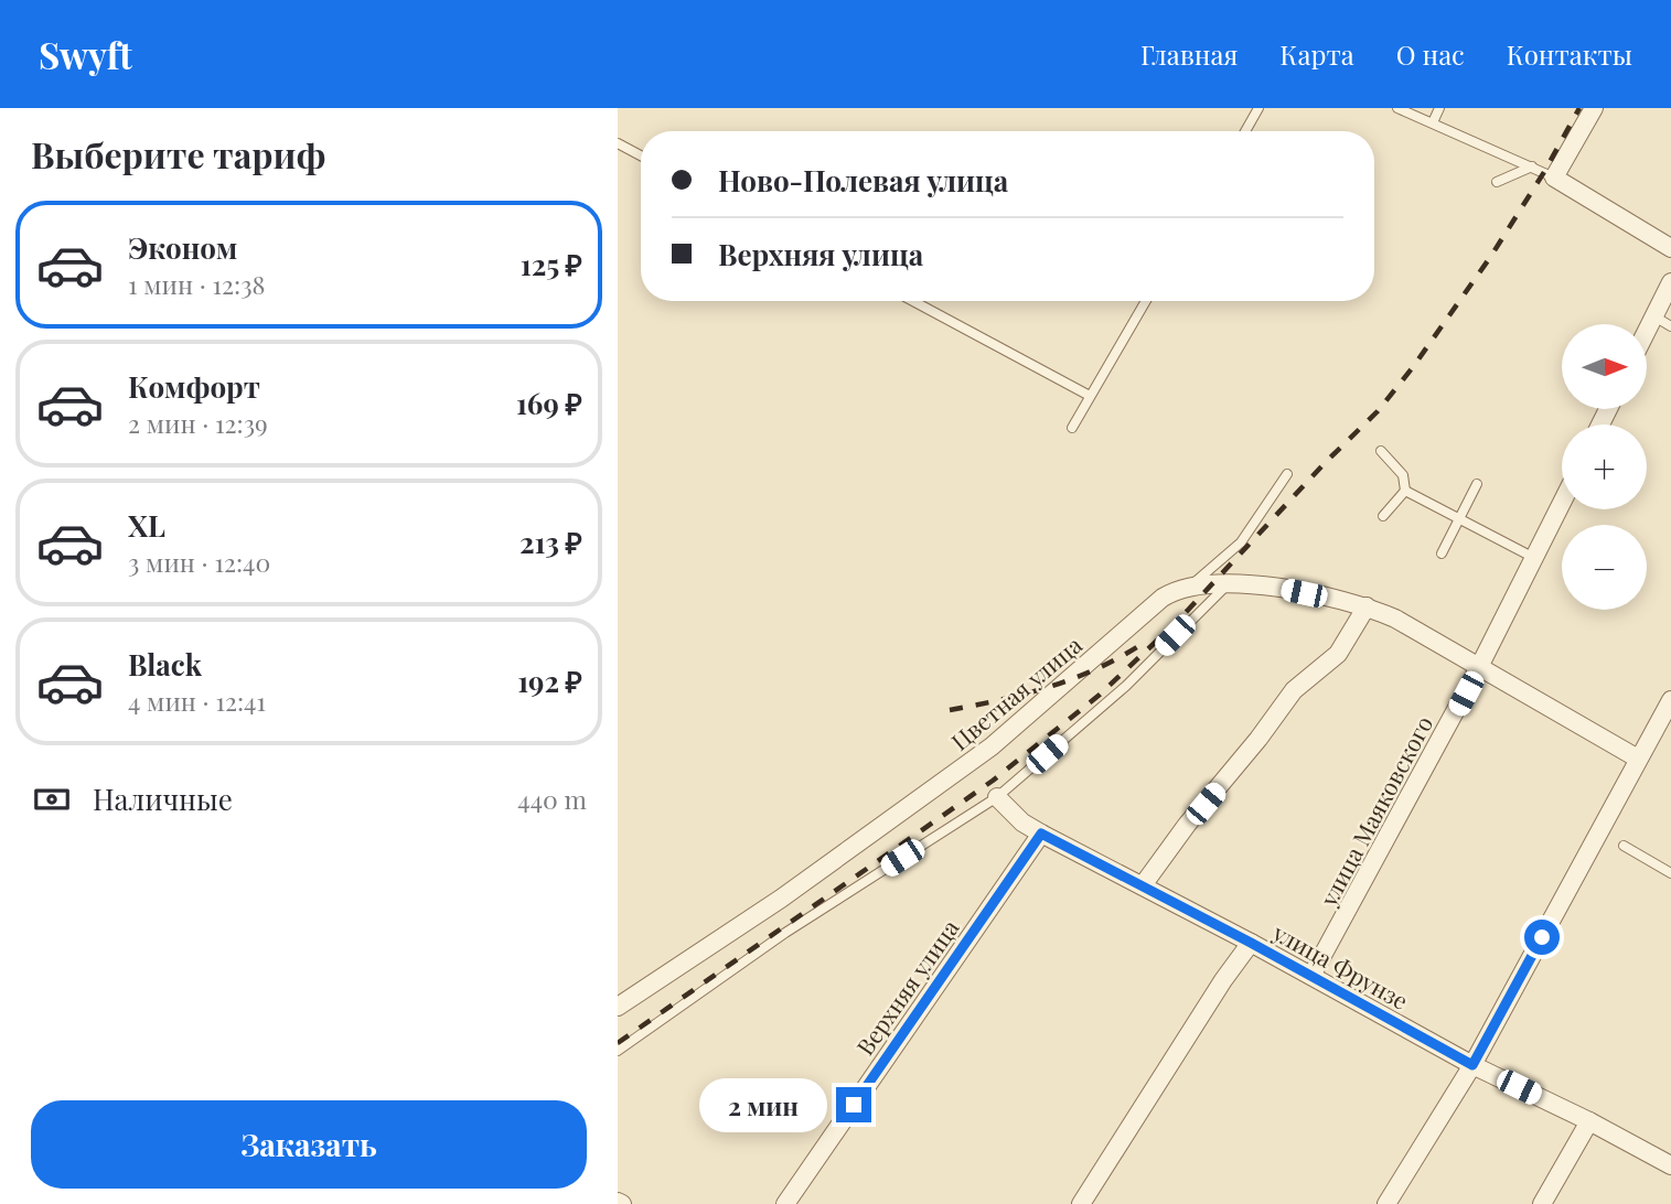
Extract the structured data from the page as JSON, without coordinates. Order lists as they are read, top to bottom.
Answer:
{
  "streets": {
    "street": [
      "Цветная улица",
      "улица Маяковского",
      "улица Фрунзе",
      "Верхняя улица"
    ]
  },
  "crossings": [
    ["Цветная улица", "улица Маяковского"],
    ["улица Маяковского", "улица Фрунзе"],
    ["улица Фрунзе", "Верхняя улица"]
  ],
  "north": "right",
  "page": {
    "header": "Swyft",
    "nav": [
      "Главная",
      "Карта",
      "О нас",
      "Контакты"
    ],
    "heading": "Выберите тариф",
    "banner": ["Ново-Полевая улица", "Верхняя улица"],
    "list": [
      {
        "name": "Эконом",
        "note": "1 мин · 12:38",
        "value": "125 ₽"
      },
      {
        "name": "Комфорт",
        "note": "2 мин · 12:39",
        "value": "169 ₽"
      },
      {
        "name": "XL",
        "note": "3 мин · 12:40",
        "value": "213 ₽"
      },
      {
        "name": "Black",
        "note": "4 мин · 12:41",
        "value": "192 ₽"
      }
    ],
    "map_buttons": ["+", "−"],
    "pay": ["Наличные", "440 m"],
    "bubble": "2 мин",
    "buttons": "Заказать"
  }
}
